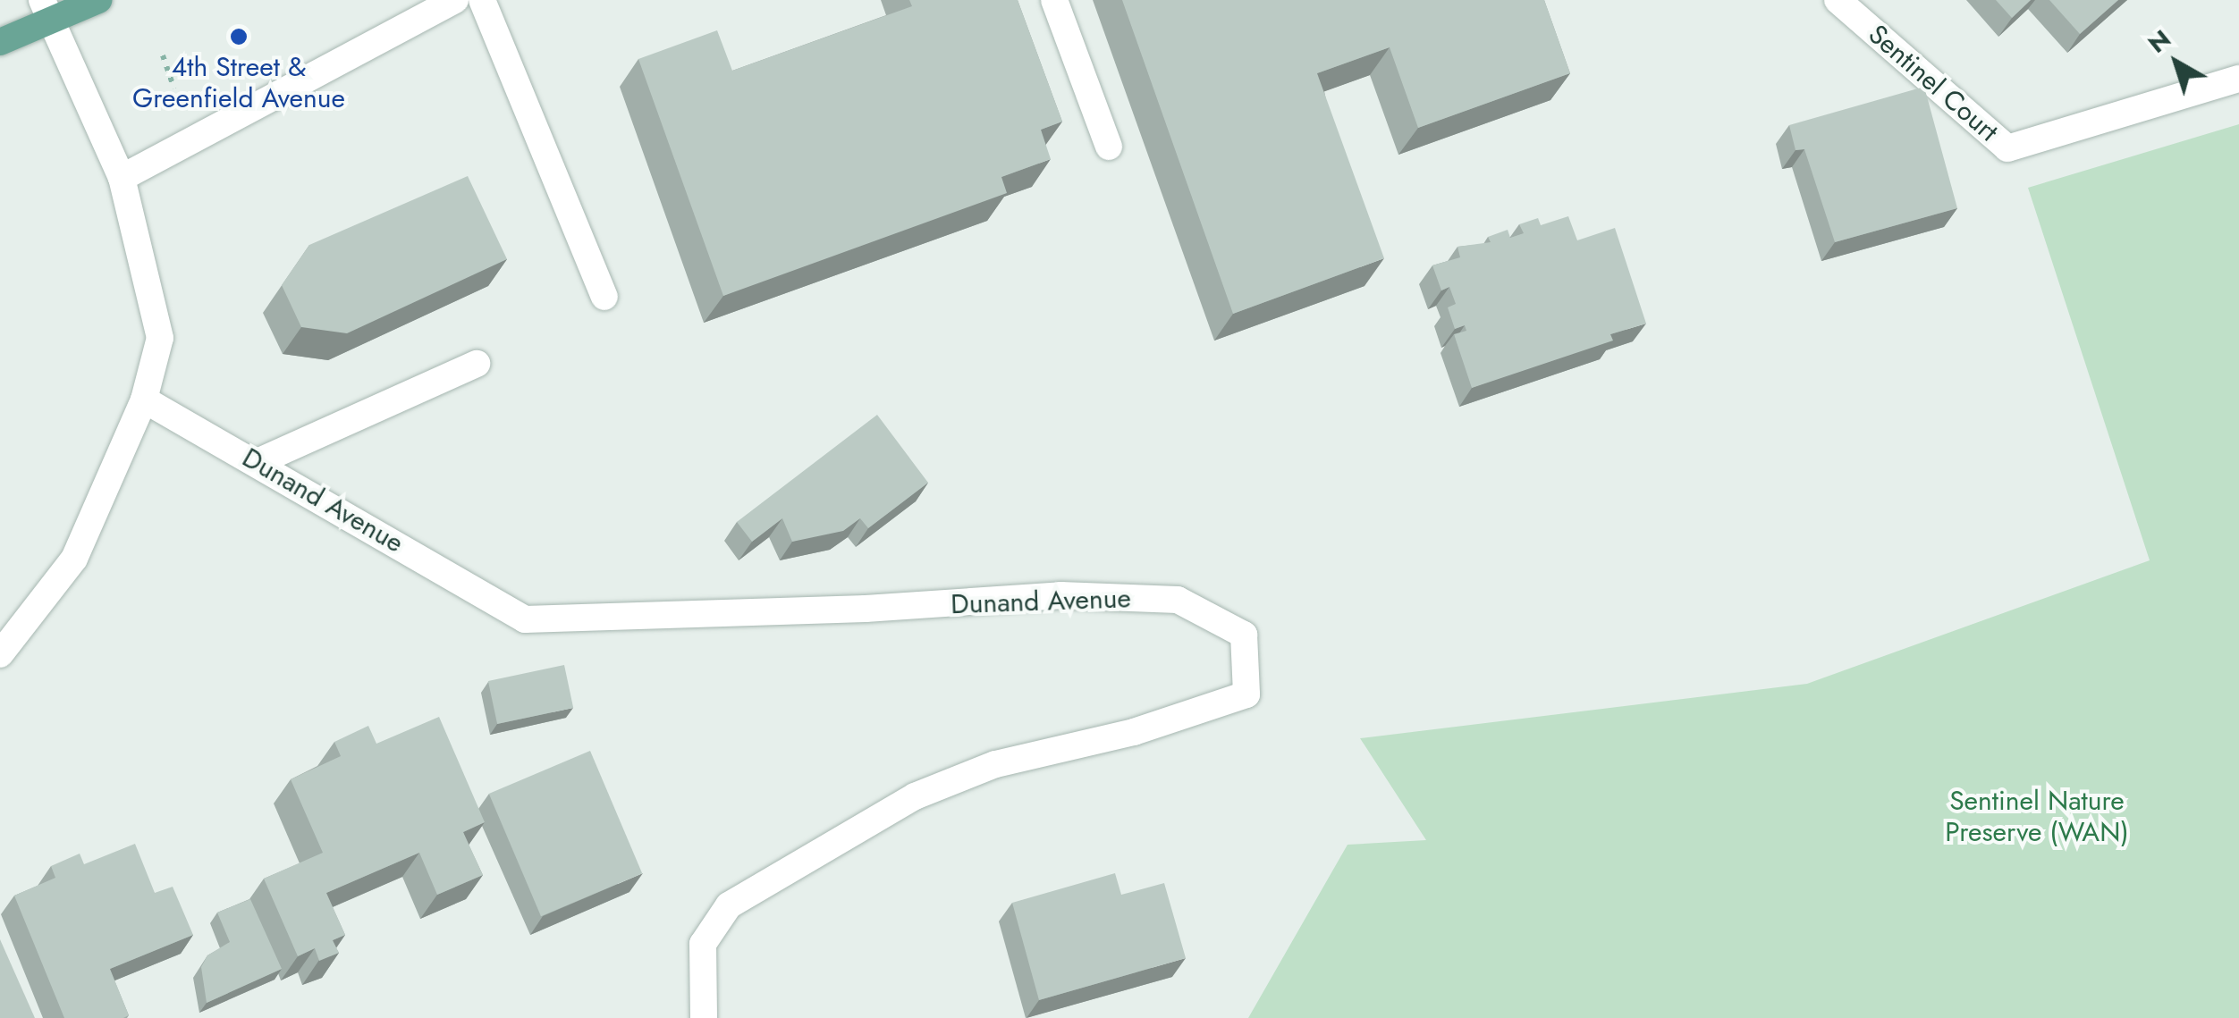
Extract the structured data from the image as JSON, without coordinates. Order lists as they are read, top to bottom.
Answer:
{
  "streets": {
    "street": ["Sentinel Court", "Dunand Avenue"]
  },
  "parks": ["Sentinel Nature Preserve (WAN)"],
  "places": ["4th Street & Greenfield Avenue"],
  "north": "top left"
}
